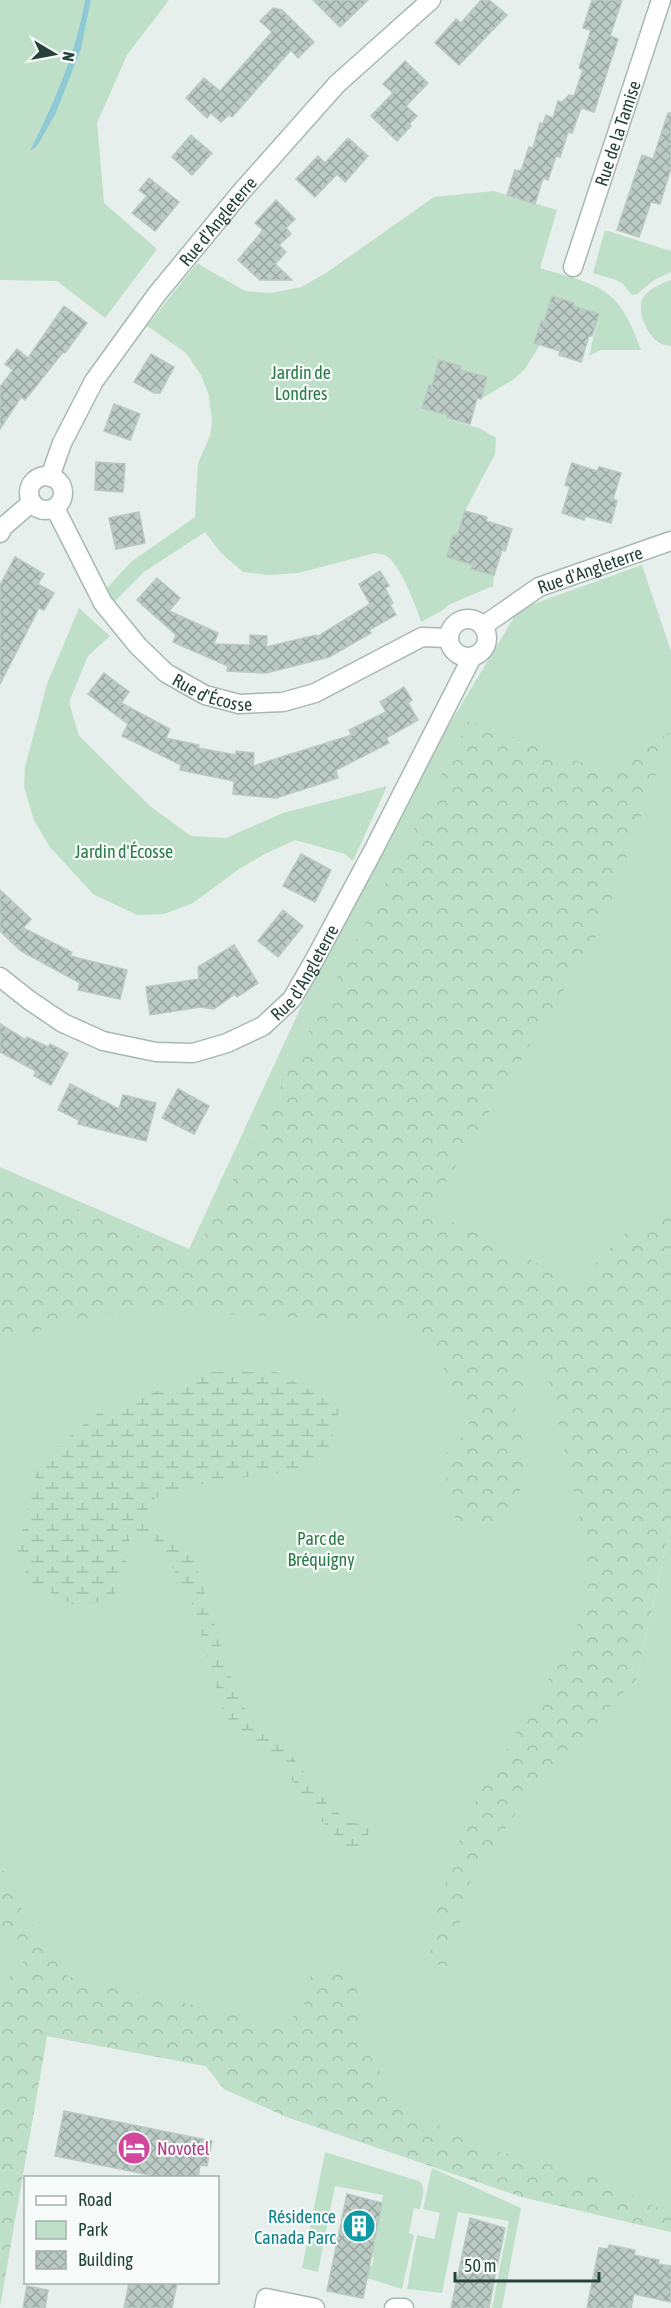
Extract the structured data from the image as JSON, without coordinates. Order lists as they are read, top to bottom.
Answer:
{
  "streets": {
    "street": ["Rue de la Tamise", "Rue d'Angleterre", "Rue d'Écosse"]
  },
  "crossings": [
    ["Rue d'Angleterre", "Rue d'Écosse"]
  ],
  "parks": ["Jardin de Londres", "Jardin d'Écosse", "Parc de Bréquigny"],
  "places": {
    "hotel": ["Novotel"],
    "building": ["Résidence Canada Parc"]
  },
  "legend": ["Road", "Park", "Building"],
  "scale_bar": "50 m",
  "north": "right"
}
